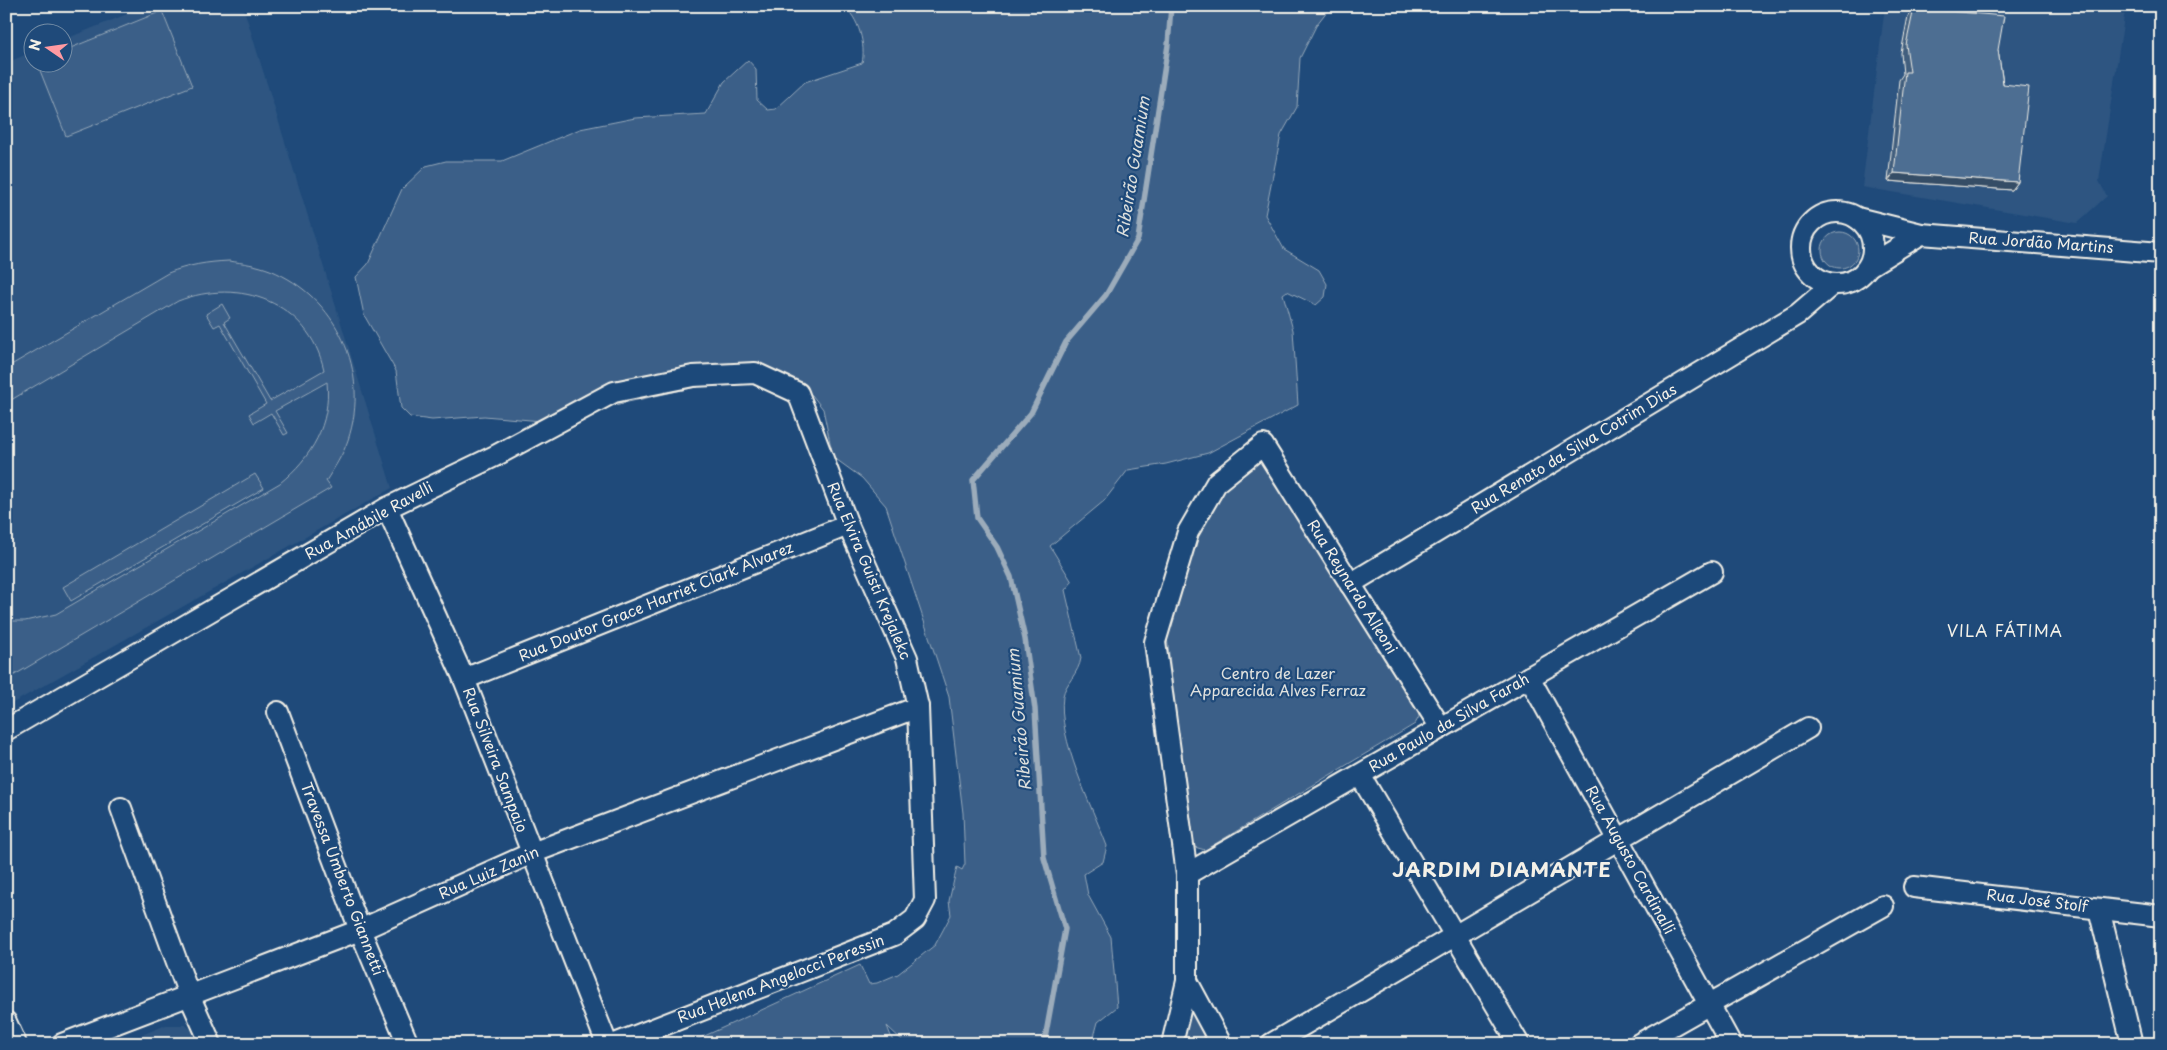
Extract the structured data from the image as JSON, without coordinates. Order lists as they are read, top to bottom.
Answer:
{
  "streets": {
    "street": [
      "Rua Jordão Martins",
      "Rua Renato da Silva Cotrim Dias",
      "Rua Amábile Ravelli",
      "Rua Elvira Guisti Krejalekc",
      "Rua Reynardo Alleoni",
      "Rua Doutor Grace Harriet Clark Alvarez",
      "Rua Paulo da Silva Farah",
      "Rua Silveira Sampaio",
      "Rua Augusto Cardinalli",
      "Rua Luiz Zanin",
      "Travessa Umberto Giannetti",
      "Rua José Stolf",
      "Rua Helena Angelocci Peressin"
    ]
  },
  "crossings": [
    ["Rua Jordão Martins", "Rua Renato da Silva Cotrim Dias"],
    ["Rua Renato da Silva Cotrim Dias", "Rua Reynardo Alleoni"],
    ["Rua Amábile Ravelli", "Rua Elvira Guisti Krejalekc"],
    ["Rua Amábile Ravelli", "Rua Silveira Sampaio"],
    ["Rua Elvira Guisti Krejalekc", "Rua Doutor Grace Harriet Clark Alvarez"],
    ["Rua Elvira Guisti Krejalekc", "Rua Luiz Zanin"],
    ["Rua Elvira Guisti Krejalekc", "Rua Helena Angelocci Peressin"],
    ["Rua Reynardo Alleoni", "Rua Paulo da Silva Farah"],
    ["Rua Doutor Grace Harriet Clark Alvarez", "Rua Silveira Sampaio"],
    ["Rua Paulo da Silva Farah", "Rua Augusto Cardinalli"],
    ["Rua Silveira Sampaio", "Rua Luiz Zanin"],
    ["Rua Luiz Zanin", "Travessa Umberto Giannetti"]
  ],
  "districts": ["VILA FÁTIMA", "JARDIM DIAMANTE"],
  "water": ["Ribeirão Guamium"],
  "parks": ["Centro de Lazer Apparecida Alves Ferraz"],
  "north": "left"
}
